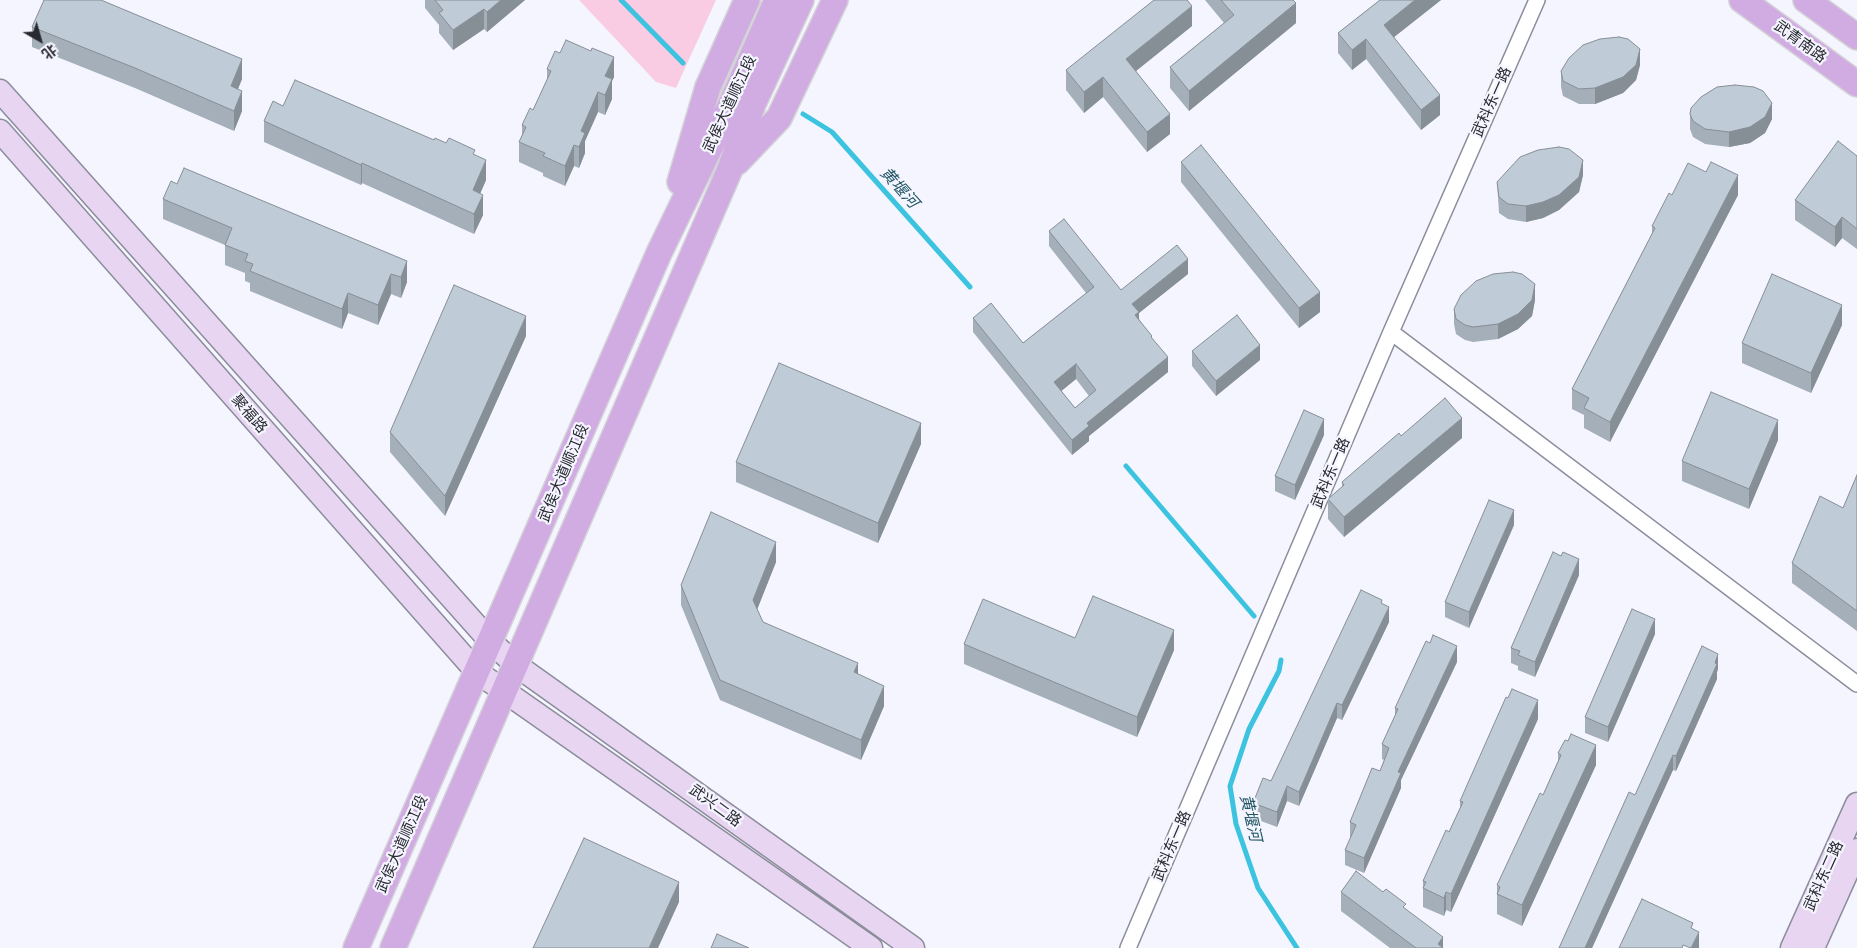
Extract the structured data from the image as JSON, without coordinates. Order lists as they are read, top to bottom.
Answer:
{
  "streets": {
    "main road": ["武青南路", "武侯大道顺江段"],
    "street": [
      "武科东一路",
      "聚福路",
      "武兴二路",
      "武科东二路"
    ]
  },
  "crossings": [
    ["武侯大道顺江段", "聚福路"],
    ["武侯大道顺江段", "武兴二路"]
  ],
  "water": ["黄堰河"],
  "north": "bottom right"
}
